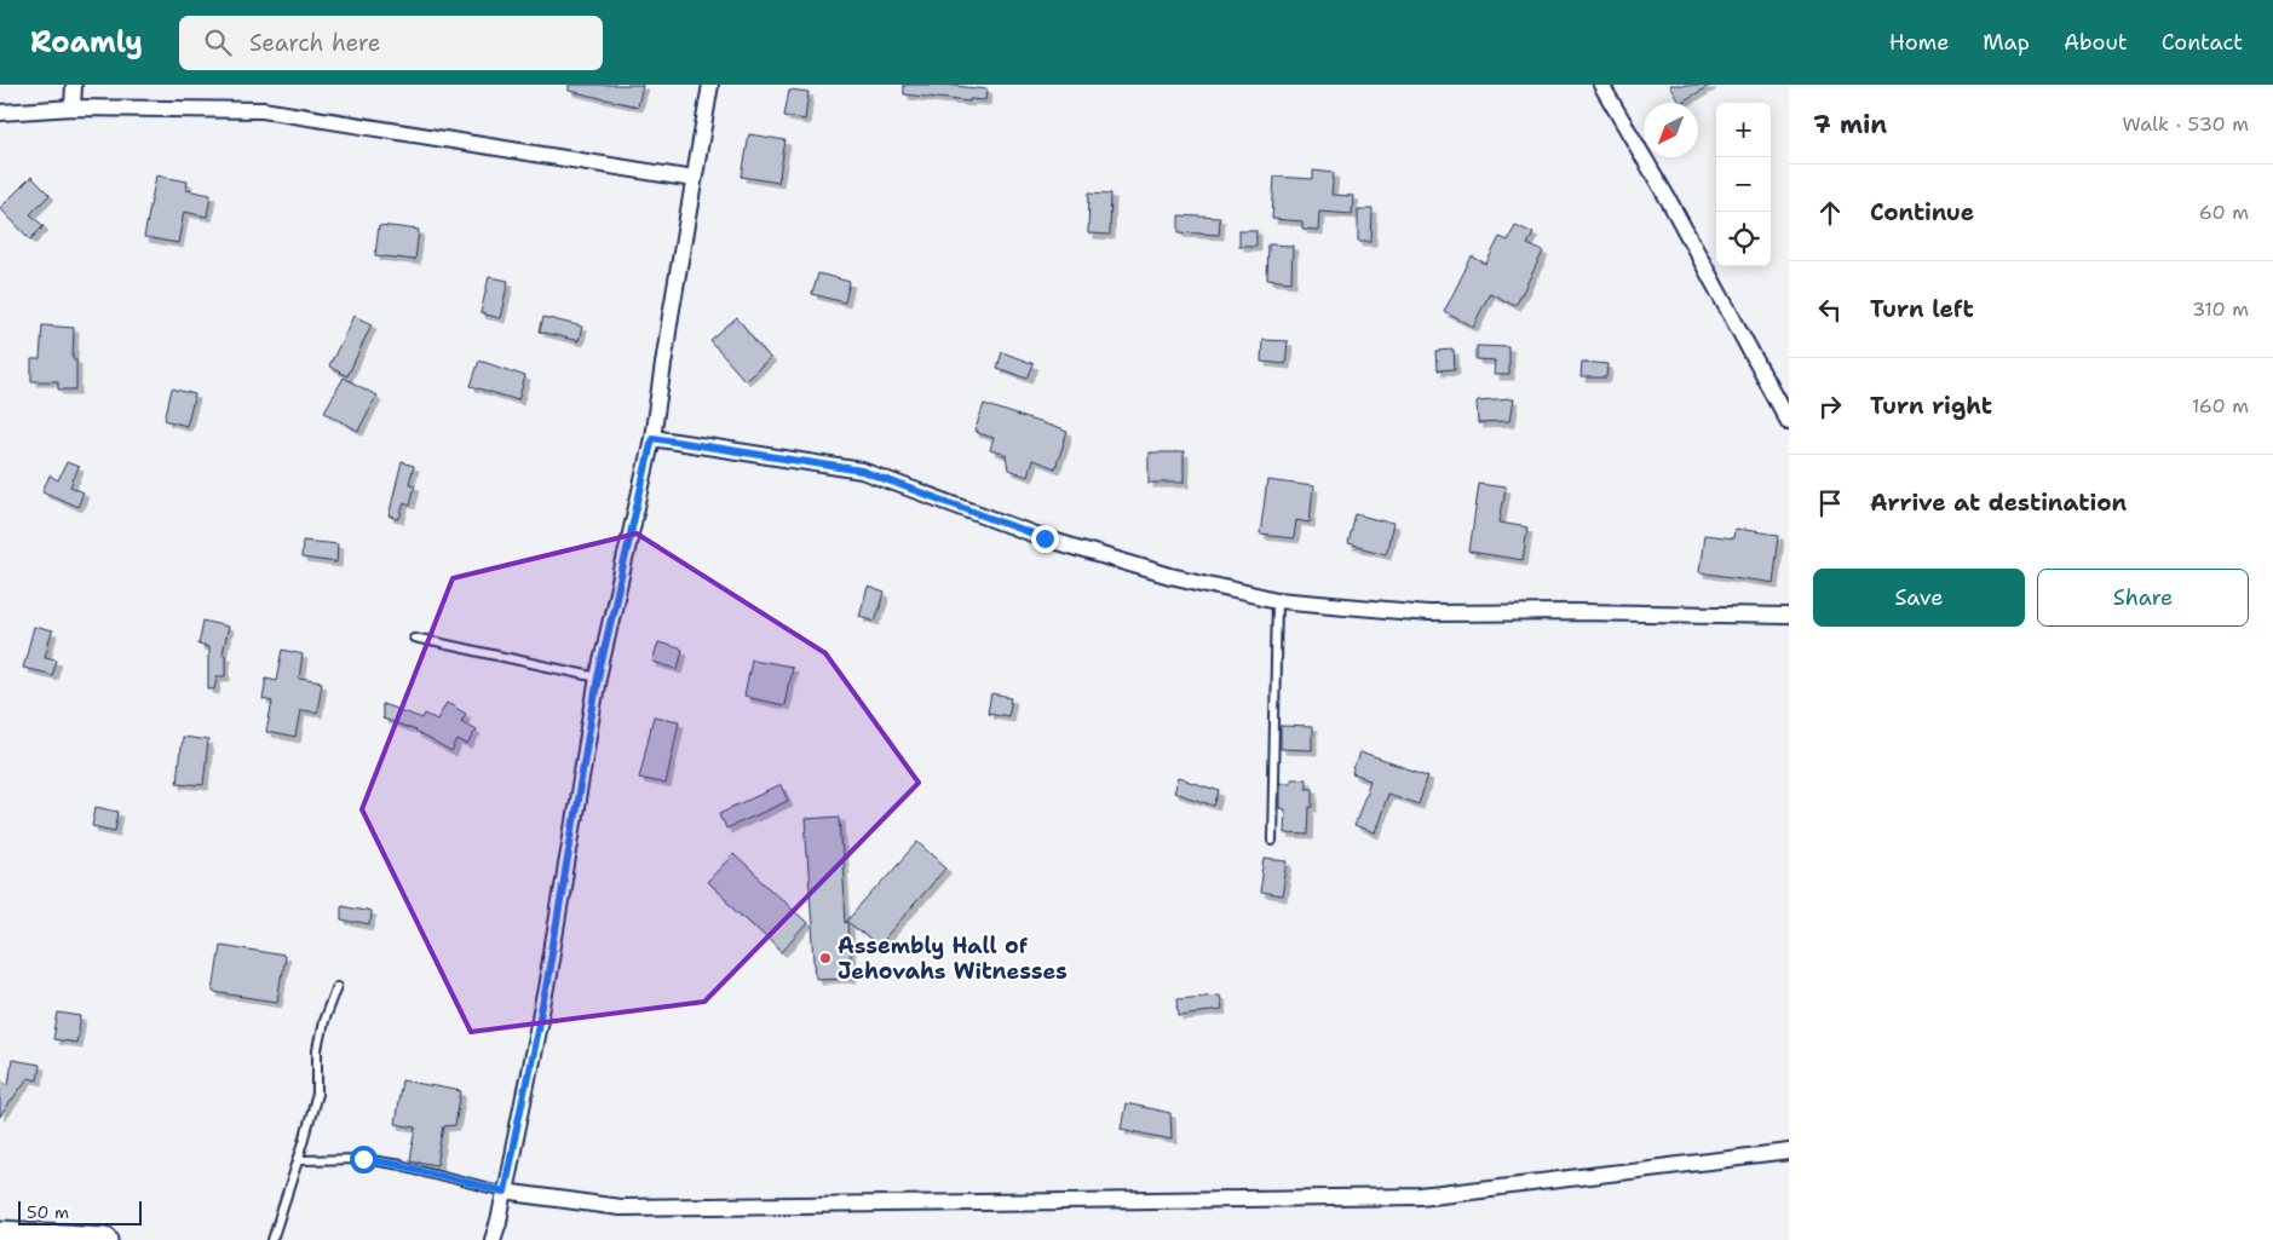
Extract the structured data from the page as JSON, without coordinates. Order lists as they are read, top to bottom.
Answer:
{
  "places": ["Assembly Hall of Jehovahs Witnesses"],
  "scale_bar": "50 m",
  "north": "bottom left",
  "page": {
    "header": "Roamly",
    "search": "Search here",
    "nav": [
      "Home",
      "Map",
      "About",
      "Contact"
    ],
    "heading": ["7 min", "Walk · 530 m"],
    "map_buttons": ["+", "−"],
    "list": [
      ["Continue", "60 m"],
      ["Turn left", "310 m"],
      ["Turn right", "160 m"],
      "Arrive at destination"
    ],
    "buttons": ["Save", "Share"],
    "scale": "50 m"
  }
}
